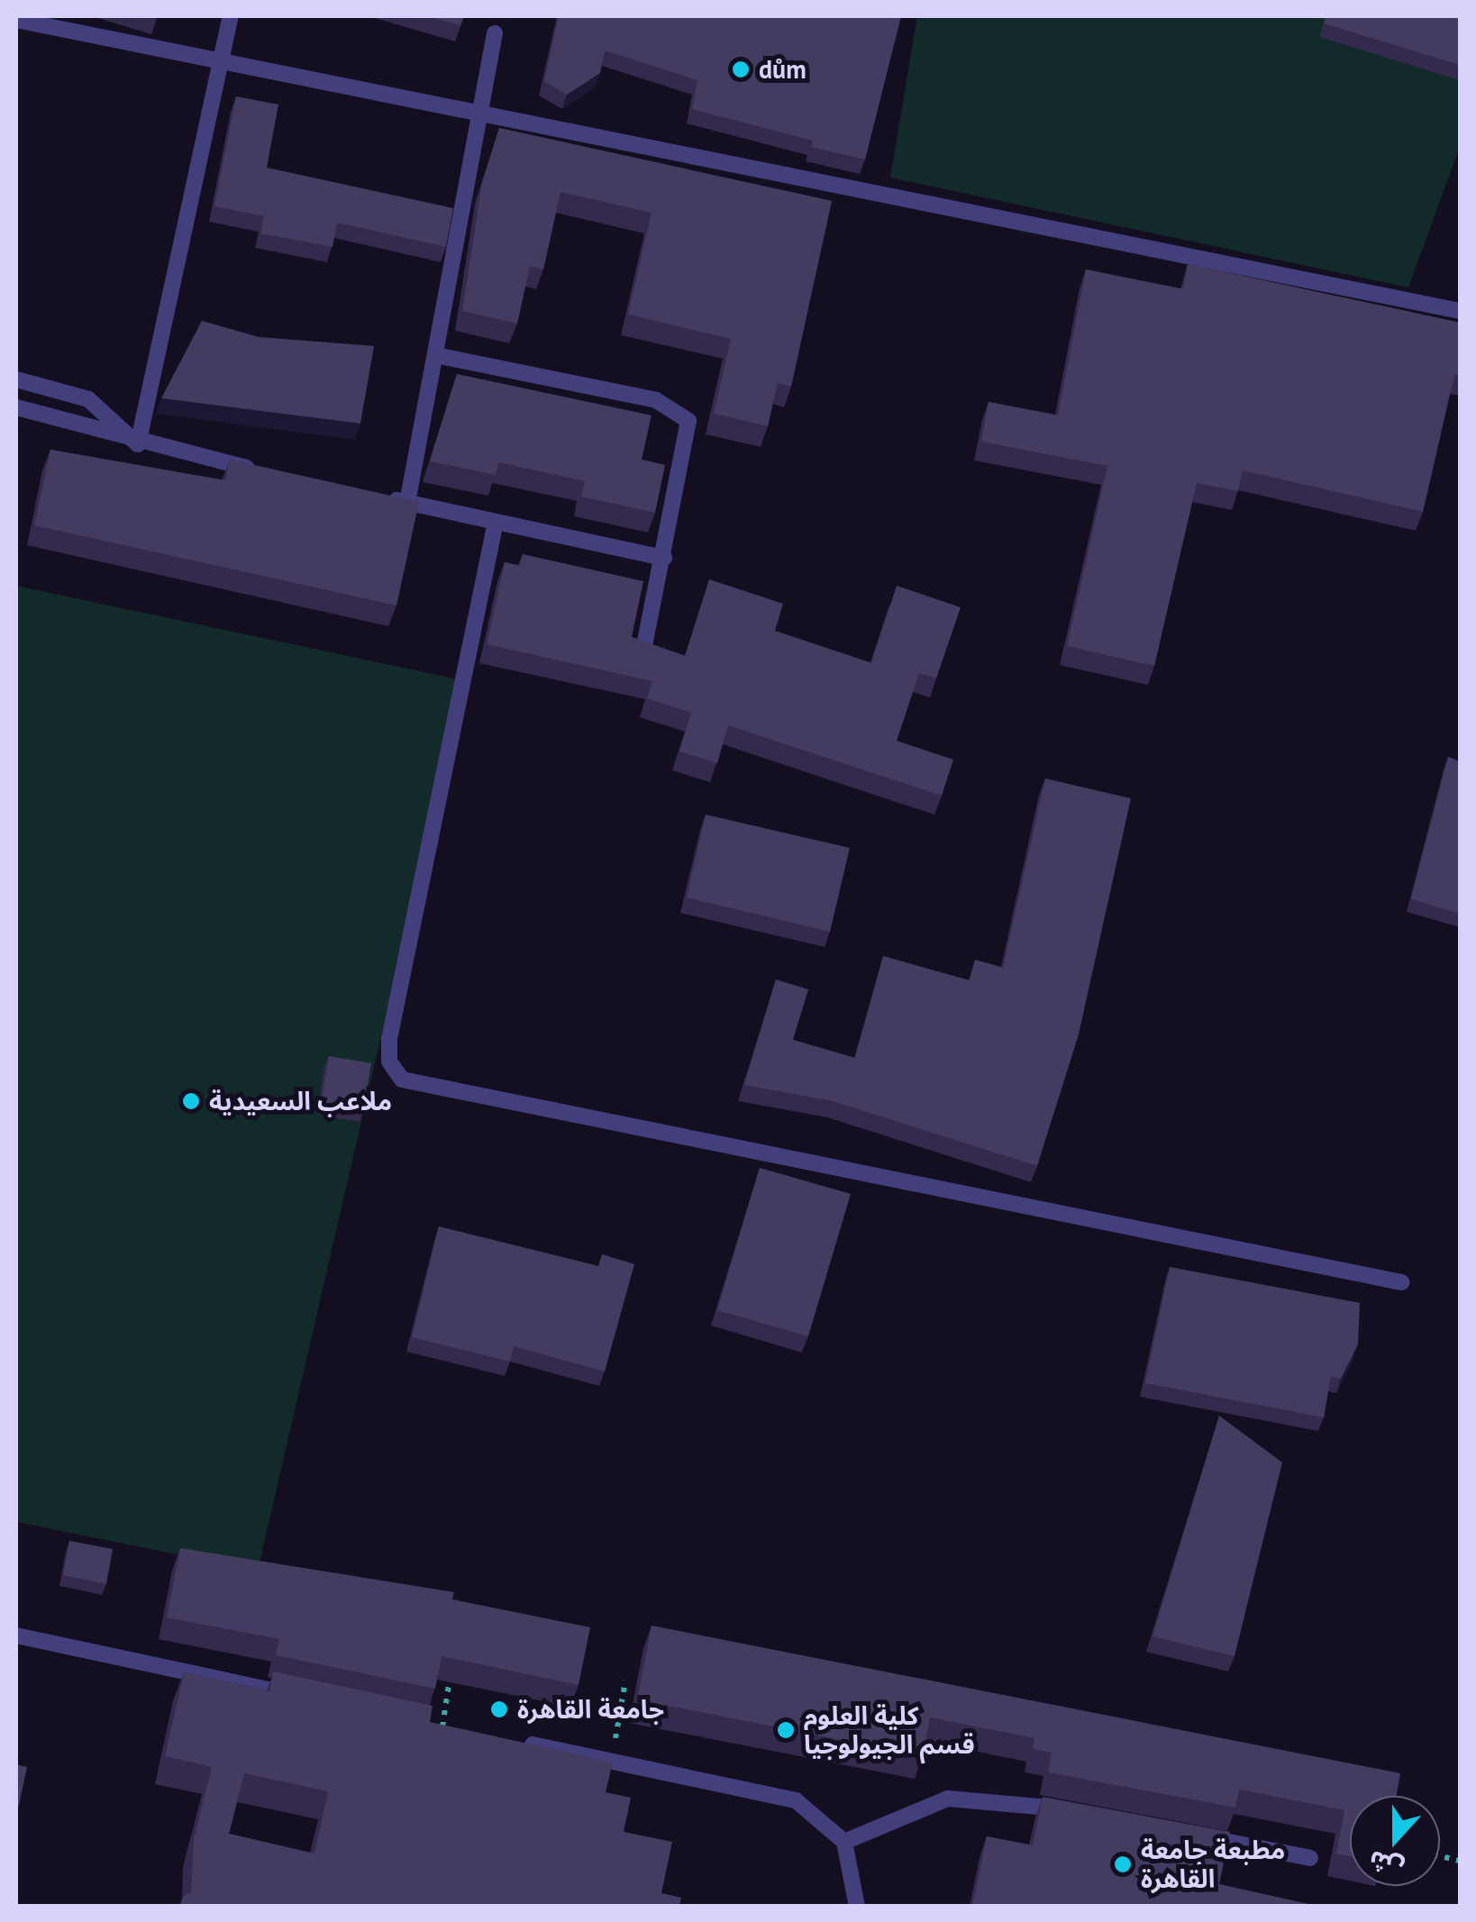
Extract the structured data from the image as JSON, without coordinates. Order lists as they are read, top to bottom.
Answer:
{
  "places": [
    "dům",
    "ملاعب السعيدية",
    "جامعة القاهرة",
    "كلية العلوم قسم الجيولوجيا",
    "مطبعة جامعة القاهرة"
  ],
  "north": "bottom"
}
